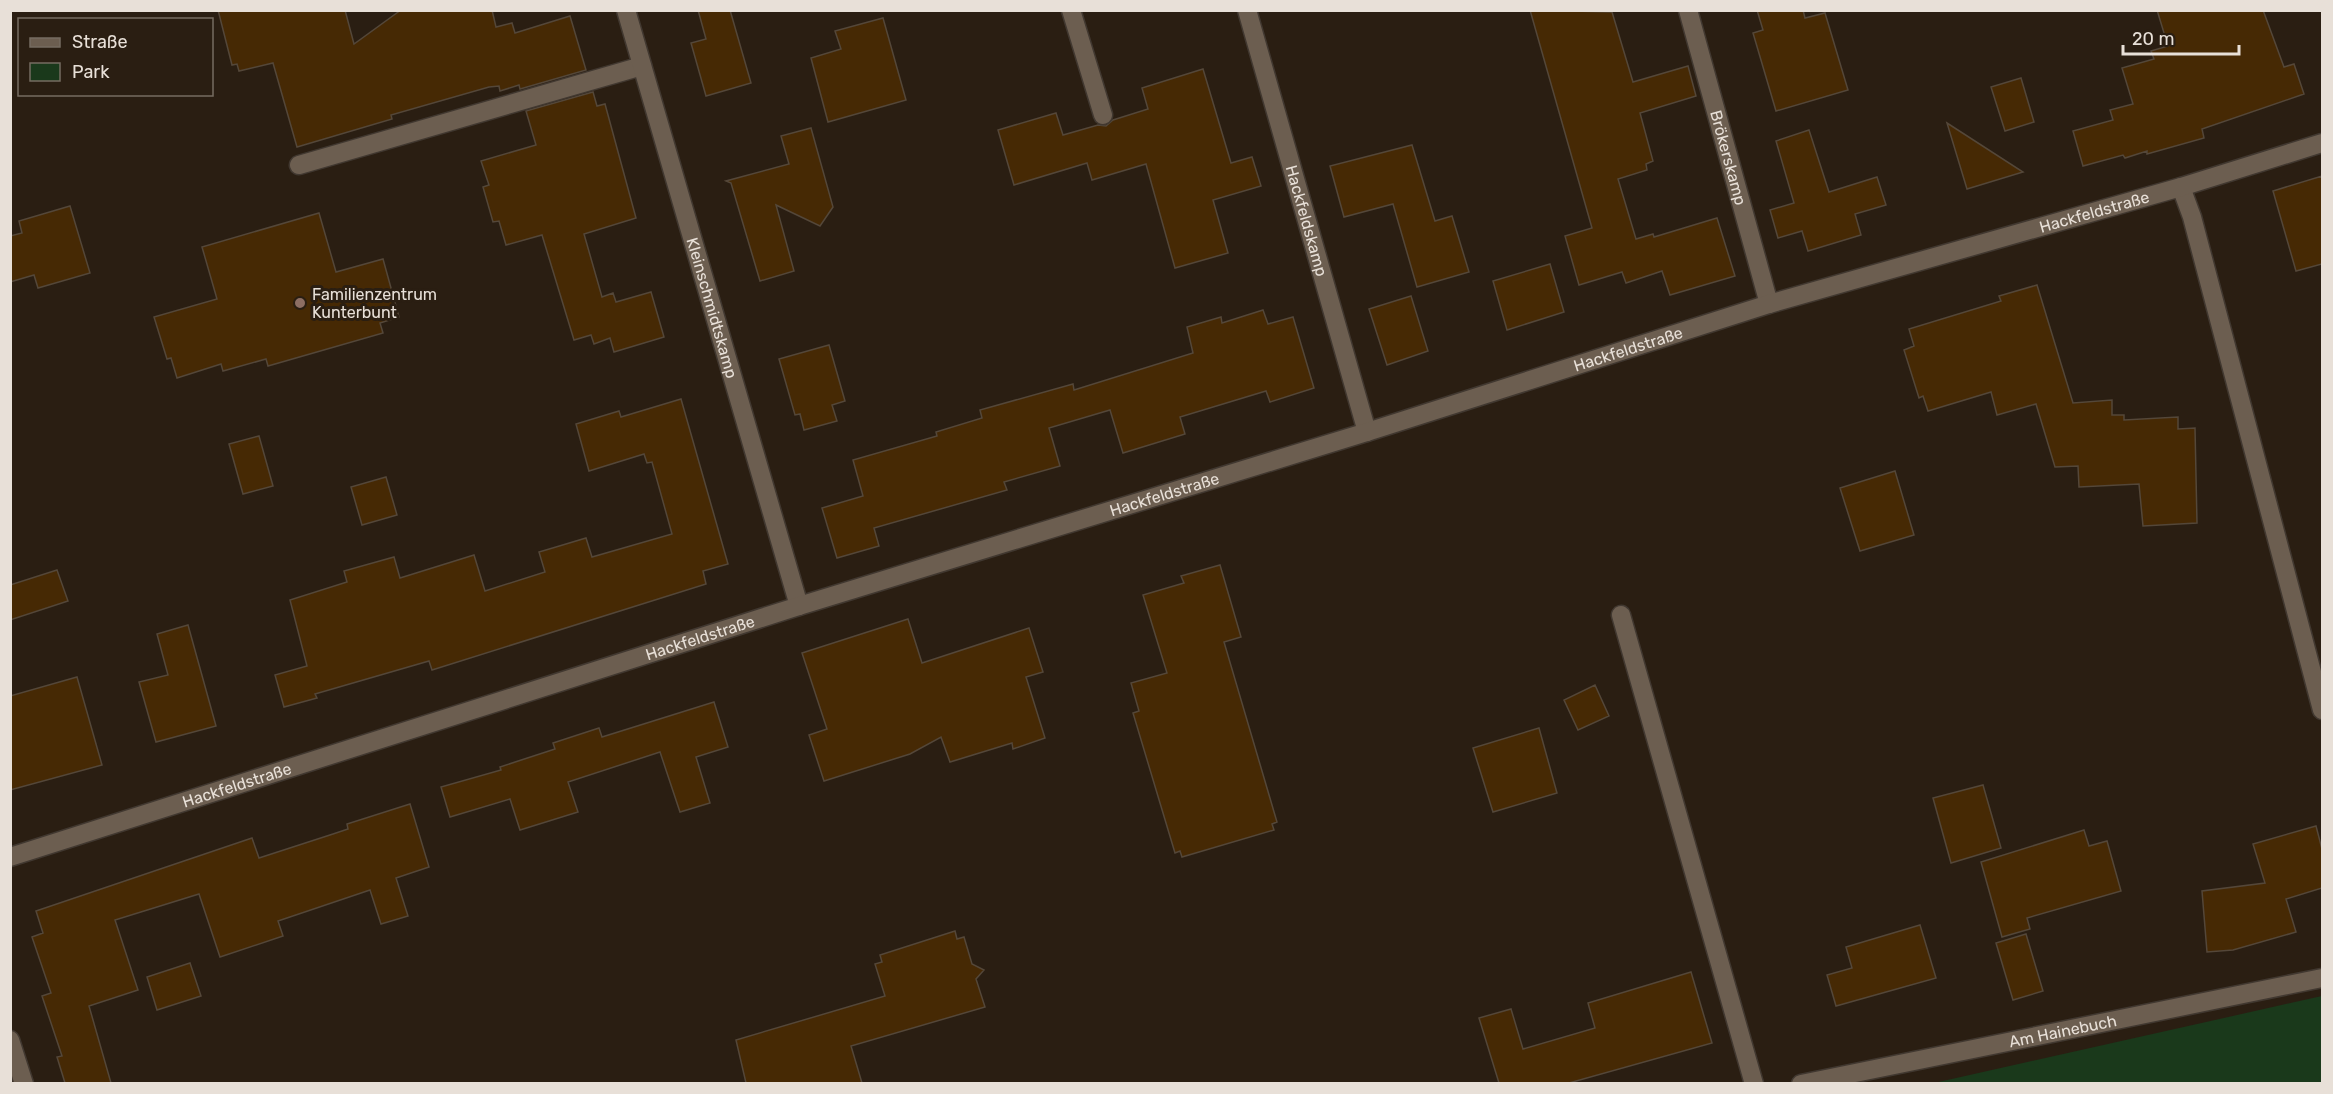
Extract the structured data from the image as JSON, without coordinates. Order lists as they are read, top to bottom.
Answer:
{
  "streets": {
    "street": [
      "Brökerskamp",
      "Hackfeldstraße",
      "Hackfeldskamp",
      "Kleinschmidtskamp",
      "Am Hainebuch"
    ]
  },
  "crossings": [
    ["Brökerskamp", "Hackfeldstraße"],
    ["Hackfeldstraße", "Hackfeldskamp"],
    ["Hackfeldstraße", "Kleinschmidtskamp"]
  ],
  "places": ["Familienzentrum Kunterbunt"],
  "legend": ["Straße", "Park"],
  "scale_bar": "20 m"
}
